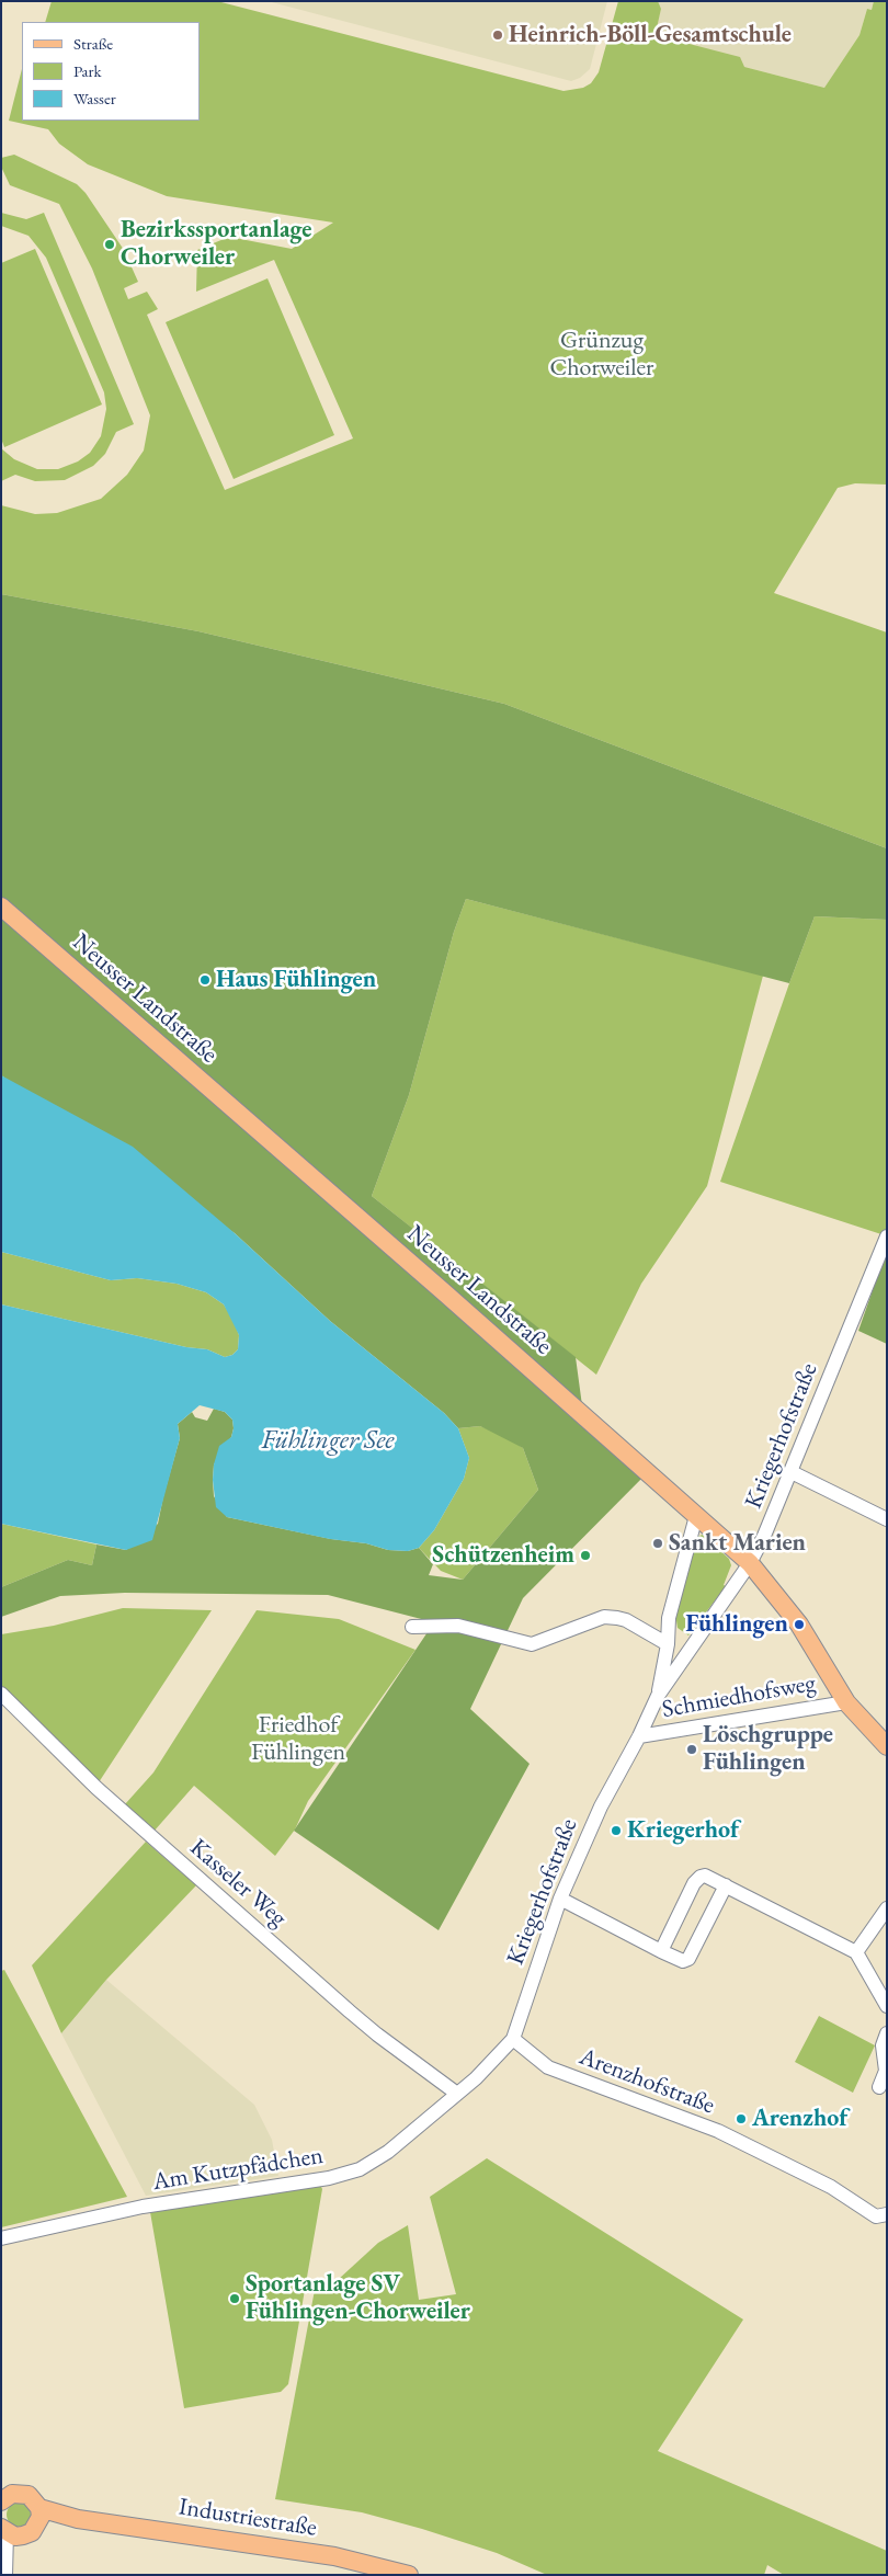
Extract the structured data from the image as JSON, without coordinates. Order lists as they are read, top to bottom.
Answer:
{
  "streets": {
    "main road": ["Neusser Landstraße", "Industriestraße"],
    "street": [
      "Kriegerhofstraße",
      "Schmiedhofsweg",
      "Kasseler Weg",
      "Arenzhofstraße",
      "Am Kutzpfädchen"
    ]
  },
  "crossings": [
    ["Neusser Landstraße", "Kriegerhofstraße"],
    ["Neusser Landstraße", "Schmiedhofsweg"],
    ["Kriegerhofstraße", "Schmiedhofsweg"],
    ["Kriegerhofstraße", "Kasseler Weg"],
    ["Kriegerhofstraße", "Arenzhofstraße"],
    ["Kriegerhofstraße", "Am Kutzpfädchen"],
    ["Kasseler Weg", "Am Kutzpfädchen"]
  ],
  "water": ["Fühlinger See"],
  "parks": ["Grünzug Chorweiler", "Friedhof Fühlingen"],
  "places": [
    "Heinrich-Böll-Gesamtschule",
    "Bezirkssportanlage Chorweiler",
    "Haus Fühlingen",
    "Sankt Marien",
    "Schützenheim",
    "Fühlingen",
    "Löschgruppe Fühlingen",
    "Kriegerhof",
    "Arenzhof",
    "Sportanlage SV Fühlingen-Chorweiler"
  ],
  "legend": ["Straße", "Park", "Wasser"]
}
